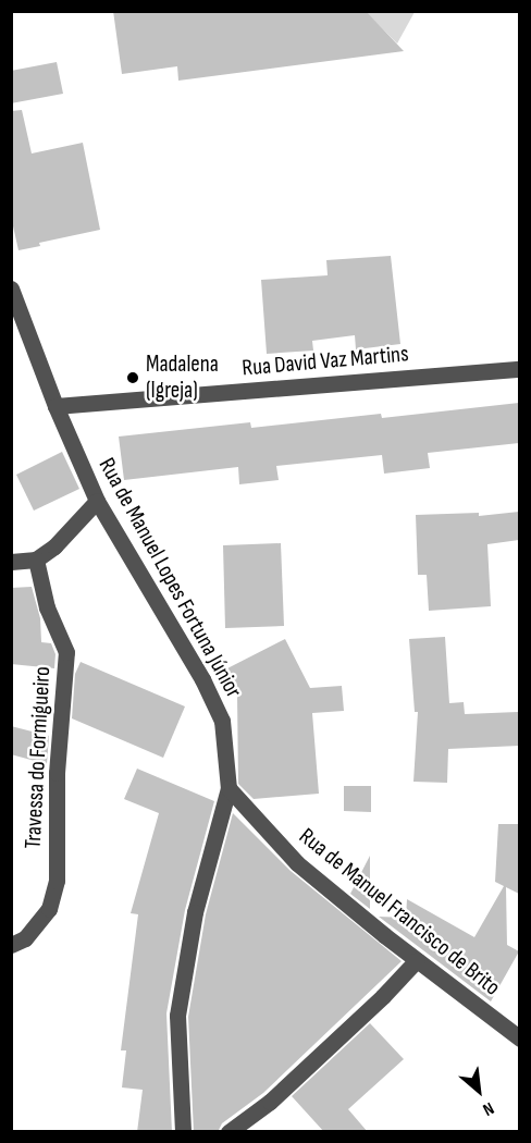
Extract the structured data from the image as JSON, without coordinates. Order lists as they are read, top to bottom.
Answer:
{
  "streets": {
    "street": [
      "Rua David Vaz Martins",
      "Rua de Manuel Lopes Fortuna Júnior",
      "Travessa do Formigueiro",
      "Rua de Manuel Francisco de Brito"
    ]
  },
  "crossings": [
    ["Rua David Vaz Martins", "Rua de Manuel Lopes Fortuna Júnior"],
    ["Rua de Manuel Lopes Fortuna Júnior", "Rua de Manuel Francisco de Brito"]
  ],
  "places": ["Madalena (Igreja)"],
  "north": "bottom right"
}
